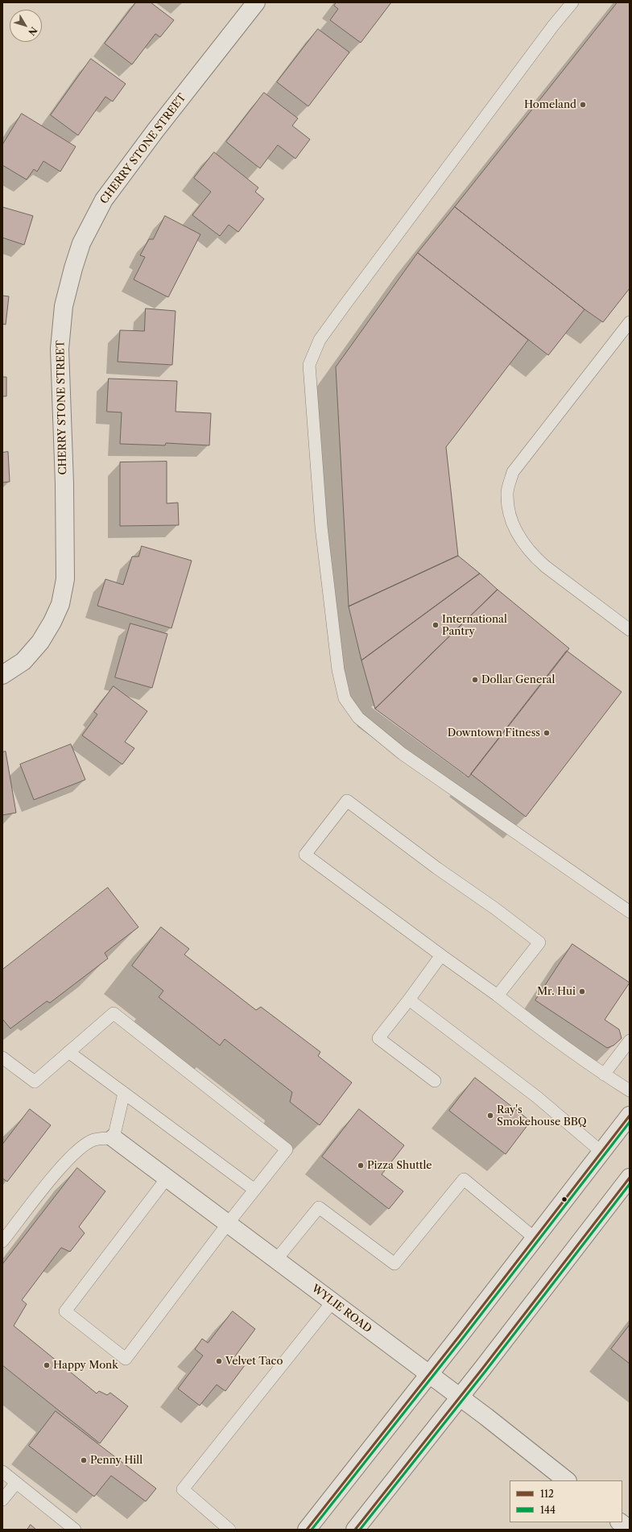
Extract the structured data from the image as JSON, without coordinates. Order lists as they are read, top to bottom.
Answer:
{
  "streets": {
    "street": ["CHERRY STONE STREET", "WYLIE ROAD"]
  },
  "places": [
    "Homeland",
    "International Pantry",
    "Dollar General",
    "Downtown Fitness",
    "Mr. Hui",
    "Ray's Smokehouse BBQ",
    "Pizza Shuttle",
    "Velvet Taco",
    "Happy Monk",
    "Penny Hill"
  ],
  "lines": ["transit line 112", "transit line 144"],
  "legend": ["112", "144"],
  "north": "bottom right"
}
